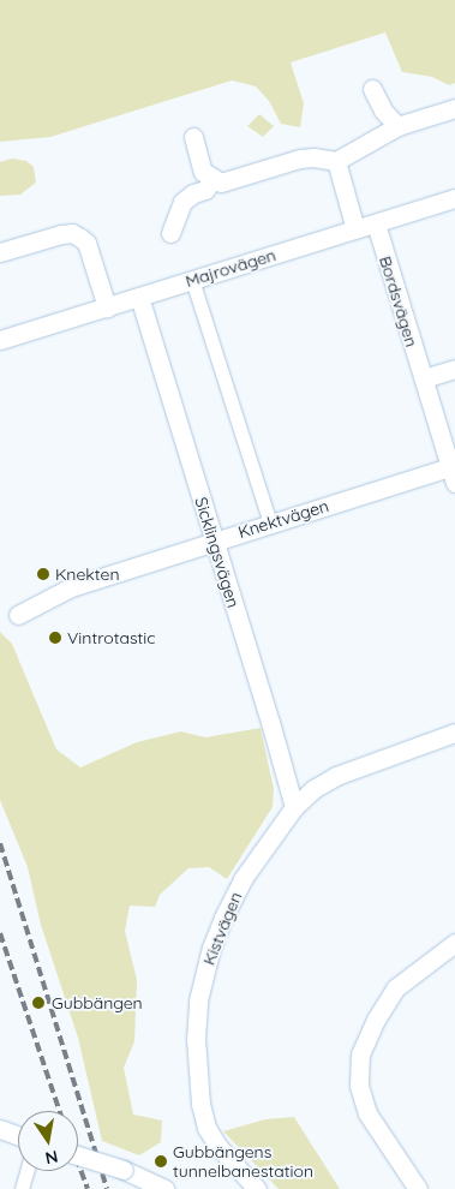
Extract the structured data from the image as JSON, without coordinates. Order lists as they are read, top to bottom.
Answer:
{
  "streets": {
    "street": [
      "Majrovägen",
      "Bordsvägen",
      "Knektvägen",
      "Sicklingsvägen",
      "Kistvägen"
    ]
  },
  "crossings": [
    ["Majrovägen", "Bordsvägen"],
    ["Majrovägen", "Sicklingsvägen"],
    ["Bordsvägen", "Knektvägen"],
    ["Knektvägen", "Sicklingsvägen"],
    ["Sicklingsvägen", "Kistvägen"]
  ],
  "places": [
    "Knekten",
    "Vintrotastic",
    "Gubbängen",
    "Gubbängens tunnelbanestation"
  ],
  "north": "bottom"
}
